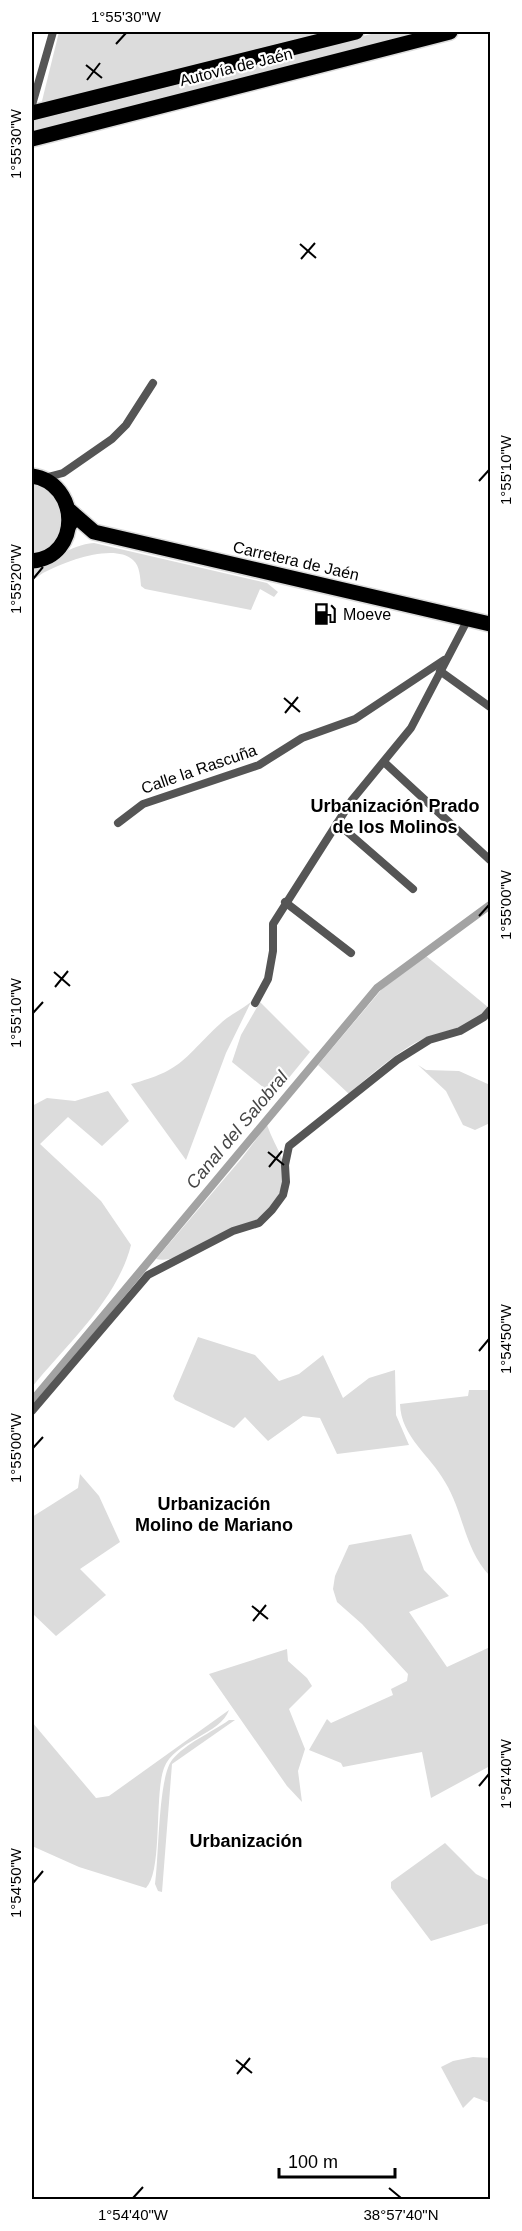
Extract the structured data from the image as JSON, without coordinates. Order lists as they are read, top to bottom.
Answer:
{
  "streets": {
    "highway": ["Autovía de Jaén", "Carretera de Jaén"],
    "street": ["Calle la Rascuña"]
  },
  "districts": ["Urbanización Prado de los Molinos", "Urbanización Molino de Mariano", "Urbanización"],
  "water": ["Canal del Salobral"],
  "places": {
    "fuel station": ["Moeve"]
  },
  "scale_bar": "100 m",
  "coordinates": [
    "1°55'30\"W",
    "1°55'10\"W",
    "1°55'20\"W",
    "1°55'00\"W",
    "1°54'50\"W",
    "1°54'40\"W",
    "38°57'40\"N"
  ]
}
